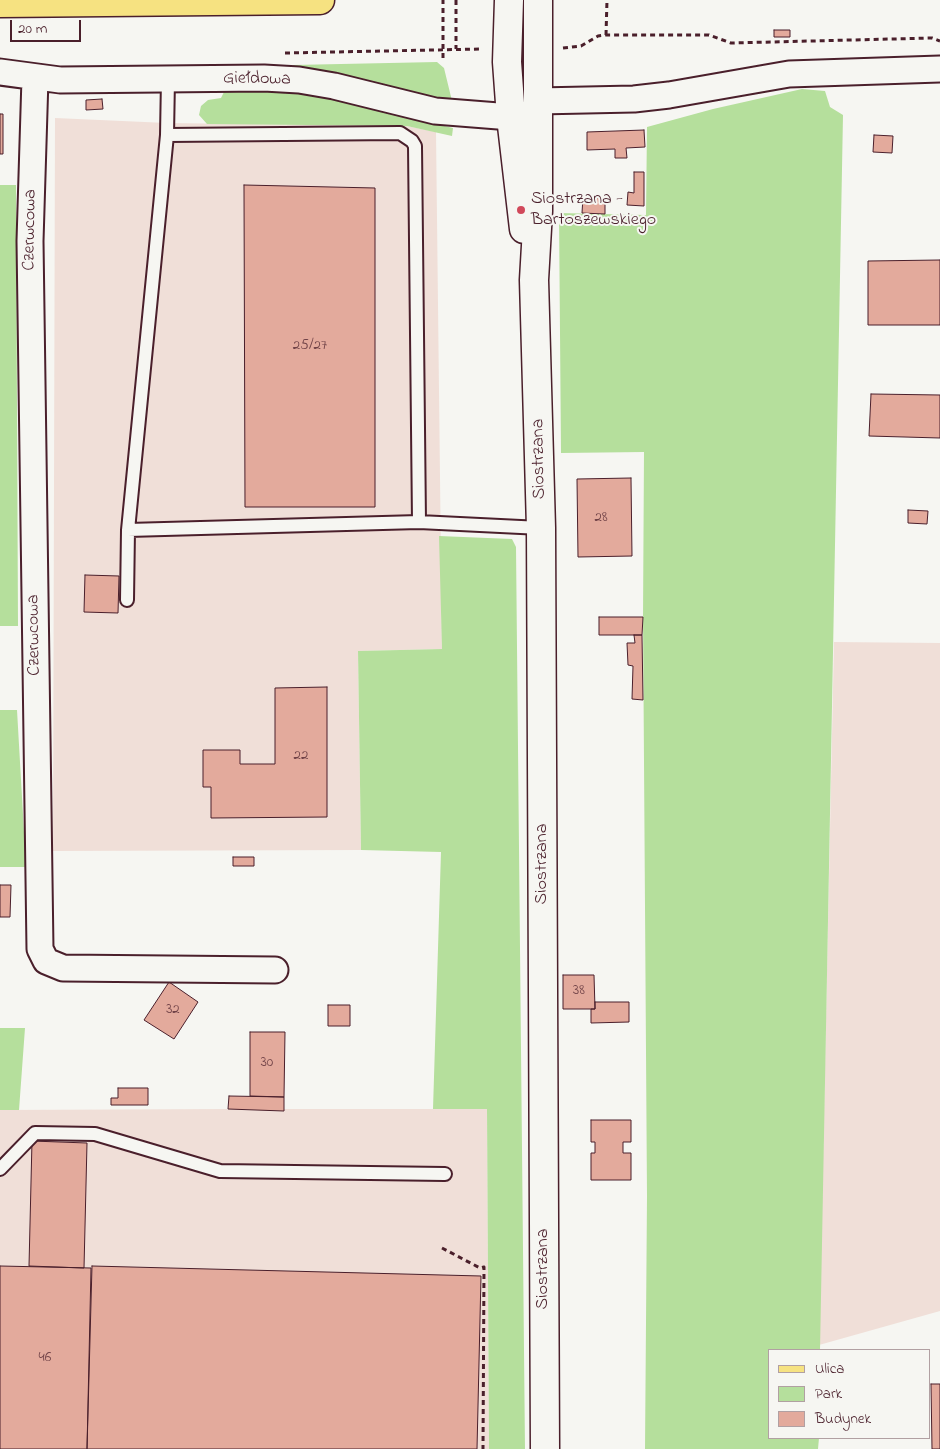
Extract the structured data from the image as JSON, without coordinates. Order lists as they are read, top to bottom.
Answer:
{
  "streets": {
    "street": ["Giełdowa", "Czerwcowa", "Siostrzana"]
  },
  "crossings": [
    ["Giełdowa", "Czerwcowa"],
    ["Giełdowa", "Siostrzana"]
  ],
  "places": ["Siostrzana - Bartoszewskiego"],
  "house_numbers": [
    "25/27",
    "28",
    "22",
    "38",
    "32",
    "30",
    "46"
  ],
  "legend": ["Ulica", "Park", "Budynek"],
  "scale_bar": "20 m"
}
